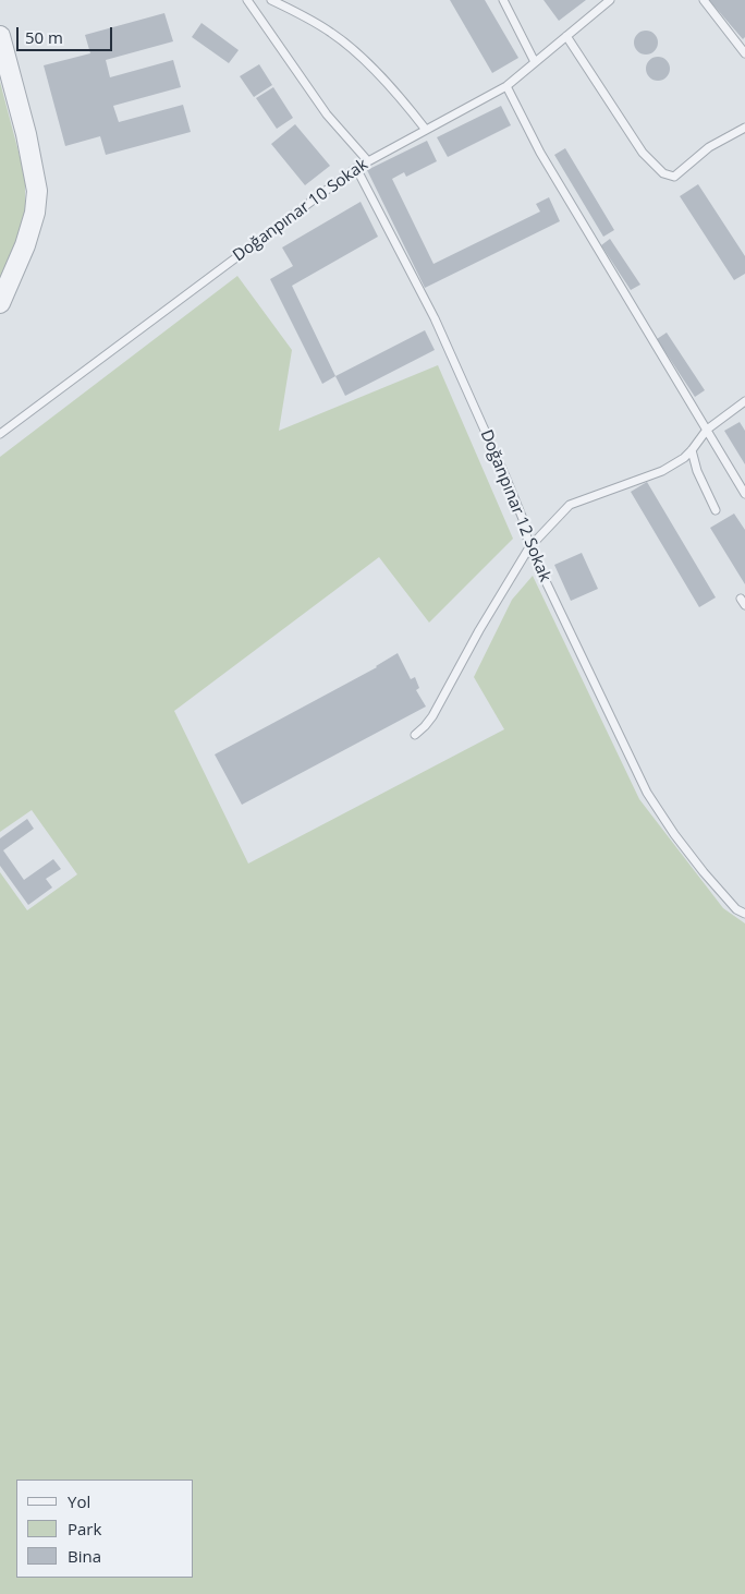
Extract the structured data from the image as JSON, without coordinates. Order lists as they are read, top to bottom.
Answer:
{
  "streets": {
    "lane": ["Doğanpınar 10 Sokak", "Doğanpınar 12 Sokak"]
  },
  "crossings": [
    ["Doğanpınar 10 Sokak", "Doğanpınar 12 Sokak"]
  ],
  "legend": ["Yol", "Park", "Bina"],
  "scale_bar": "50 m"
}
